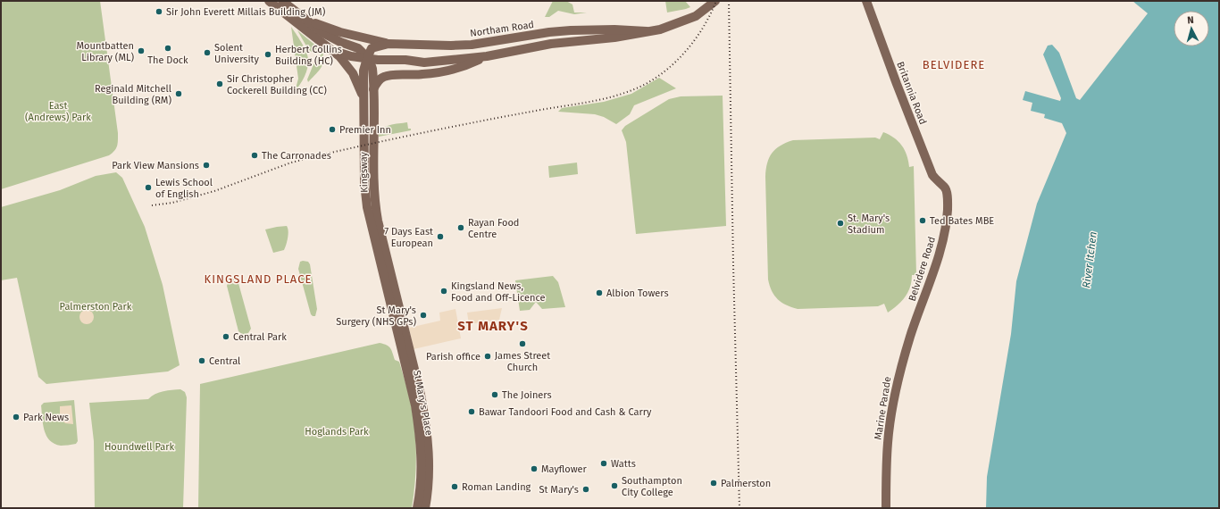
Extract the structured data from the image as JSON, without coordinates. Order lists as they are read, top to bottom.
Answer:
{
  "streets": {
    "main road": [
      "Northam Road",
      "Britannia Road",
      "Kingsway",
      "Belvidere Road",
      "St Mary's Place",
      "Marine Parade"
    ]
  },
  "crossings": [
    ["Northam Road", "Kingsway"],
    ["Britannia Road", "Belvidere Road"],
    ["Kingsway", "St Mary's Place"],
    ["Belvidere Road", "Marine Parade"]
  ],
  "districts": ["BELVIDERE", "KINGSLAND PLACE", "ST MARY'S"],
  "water": ["River Itchen"],
  "parks": [
    "East (Andrews) Park",
    "Palmerston Park",
    "Hoglands Park",
    "Houndwell Park"
  ],
  "places": [
    "Sir John Everett Millais Building (JM)",
    "The Dock",
    "Mountbatten Library (ML)",
    "Solent University",
    "Herbert Collins Building (HC)",
    "Sir Christopher Cockerell Building (CC)",
    "Reginald Mitchell Building (RM)",
    "Premier Inn",
    "The Carronades",
    "Park View Mansions",
    "Lewis School of English",
    "Ted Bates MBE",
    "St. Mary's Stadium",
    "Rayan Food Centre",
    "7 Days East European",
    "Kingsland News, Food and Off-Licence",
    "Albion Towers",
    "St Mary's Surgery (NHS GPs)",
    "Central Park",
    "James Street Church",
    "Parish office",
    "Central",
    "The Joiners",
    "Bawar Tandoori Food and Cash & Carry",
    "Park News",
    "Watts",
    "Mayflower",
    "Palmerston",
    "Southampton City College",
    "Roman Landing",
    "St Mary's"
  ],
  "north": "top"
}
